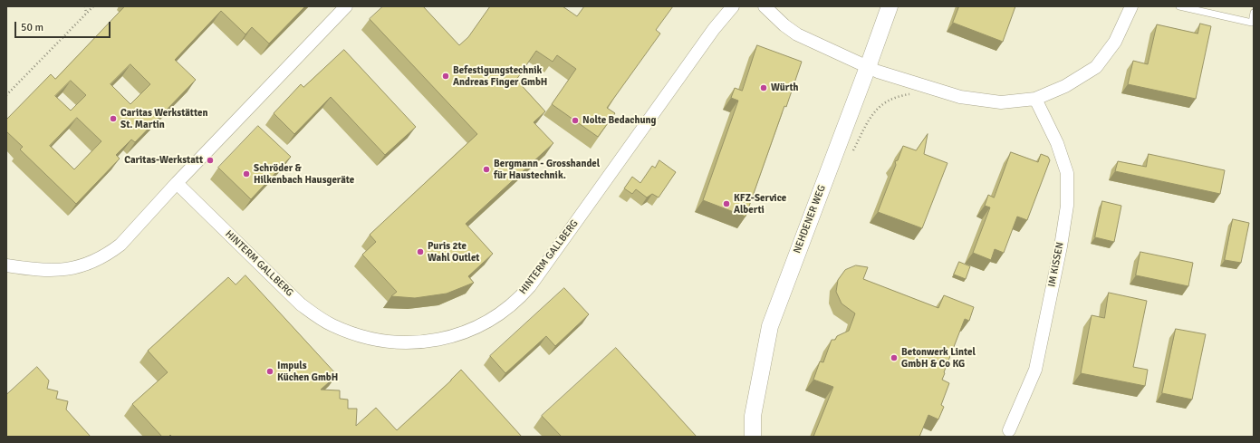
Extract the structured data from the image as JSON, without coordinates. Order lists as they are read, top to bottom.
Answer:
{
  "streets": {
    "street": ["NEHDENER WEG", "HINTERM GALLBERG", "IM KISSEN"]
  },
  "places": [
    "Befestigungstechnik Andreas Finger GmbH",
    "Würth",
    "Caritas Werkstätten St. Martin",
    "Nolte Bedachung",
    "Caritas-Werkstatt",
    "Bergmann - Grosshandel für Haustechnik.",
    "Schröder & Hilkenbach Hausgeräte",
    "KFZ-Service Alberti",
    "Puris 2te Wahl Outlet",
    "Betonwerk Lintel GmbH & Co KG",
    "Impuls Küchen GmbH"
  ],
  "scale_bar": "50 m"
}
